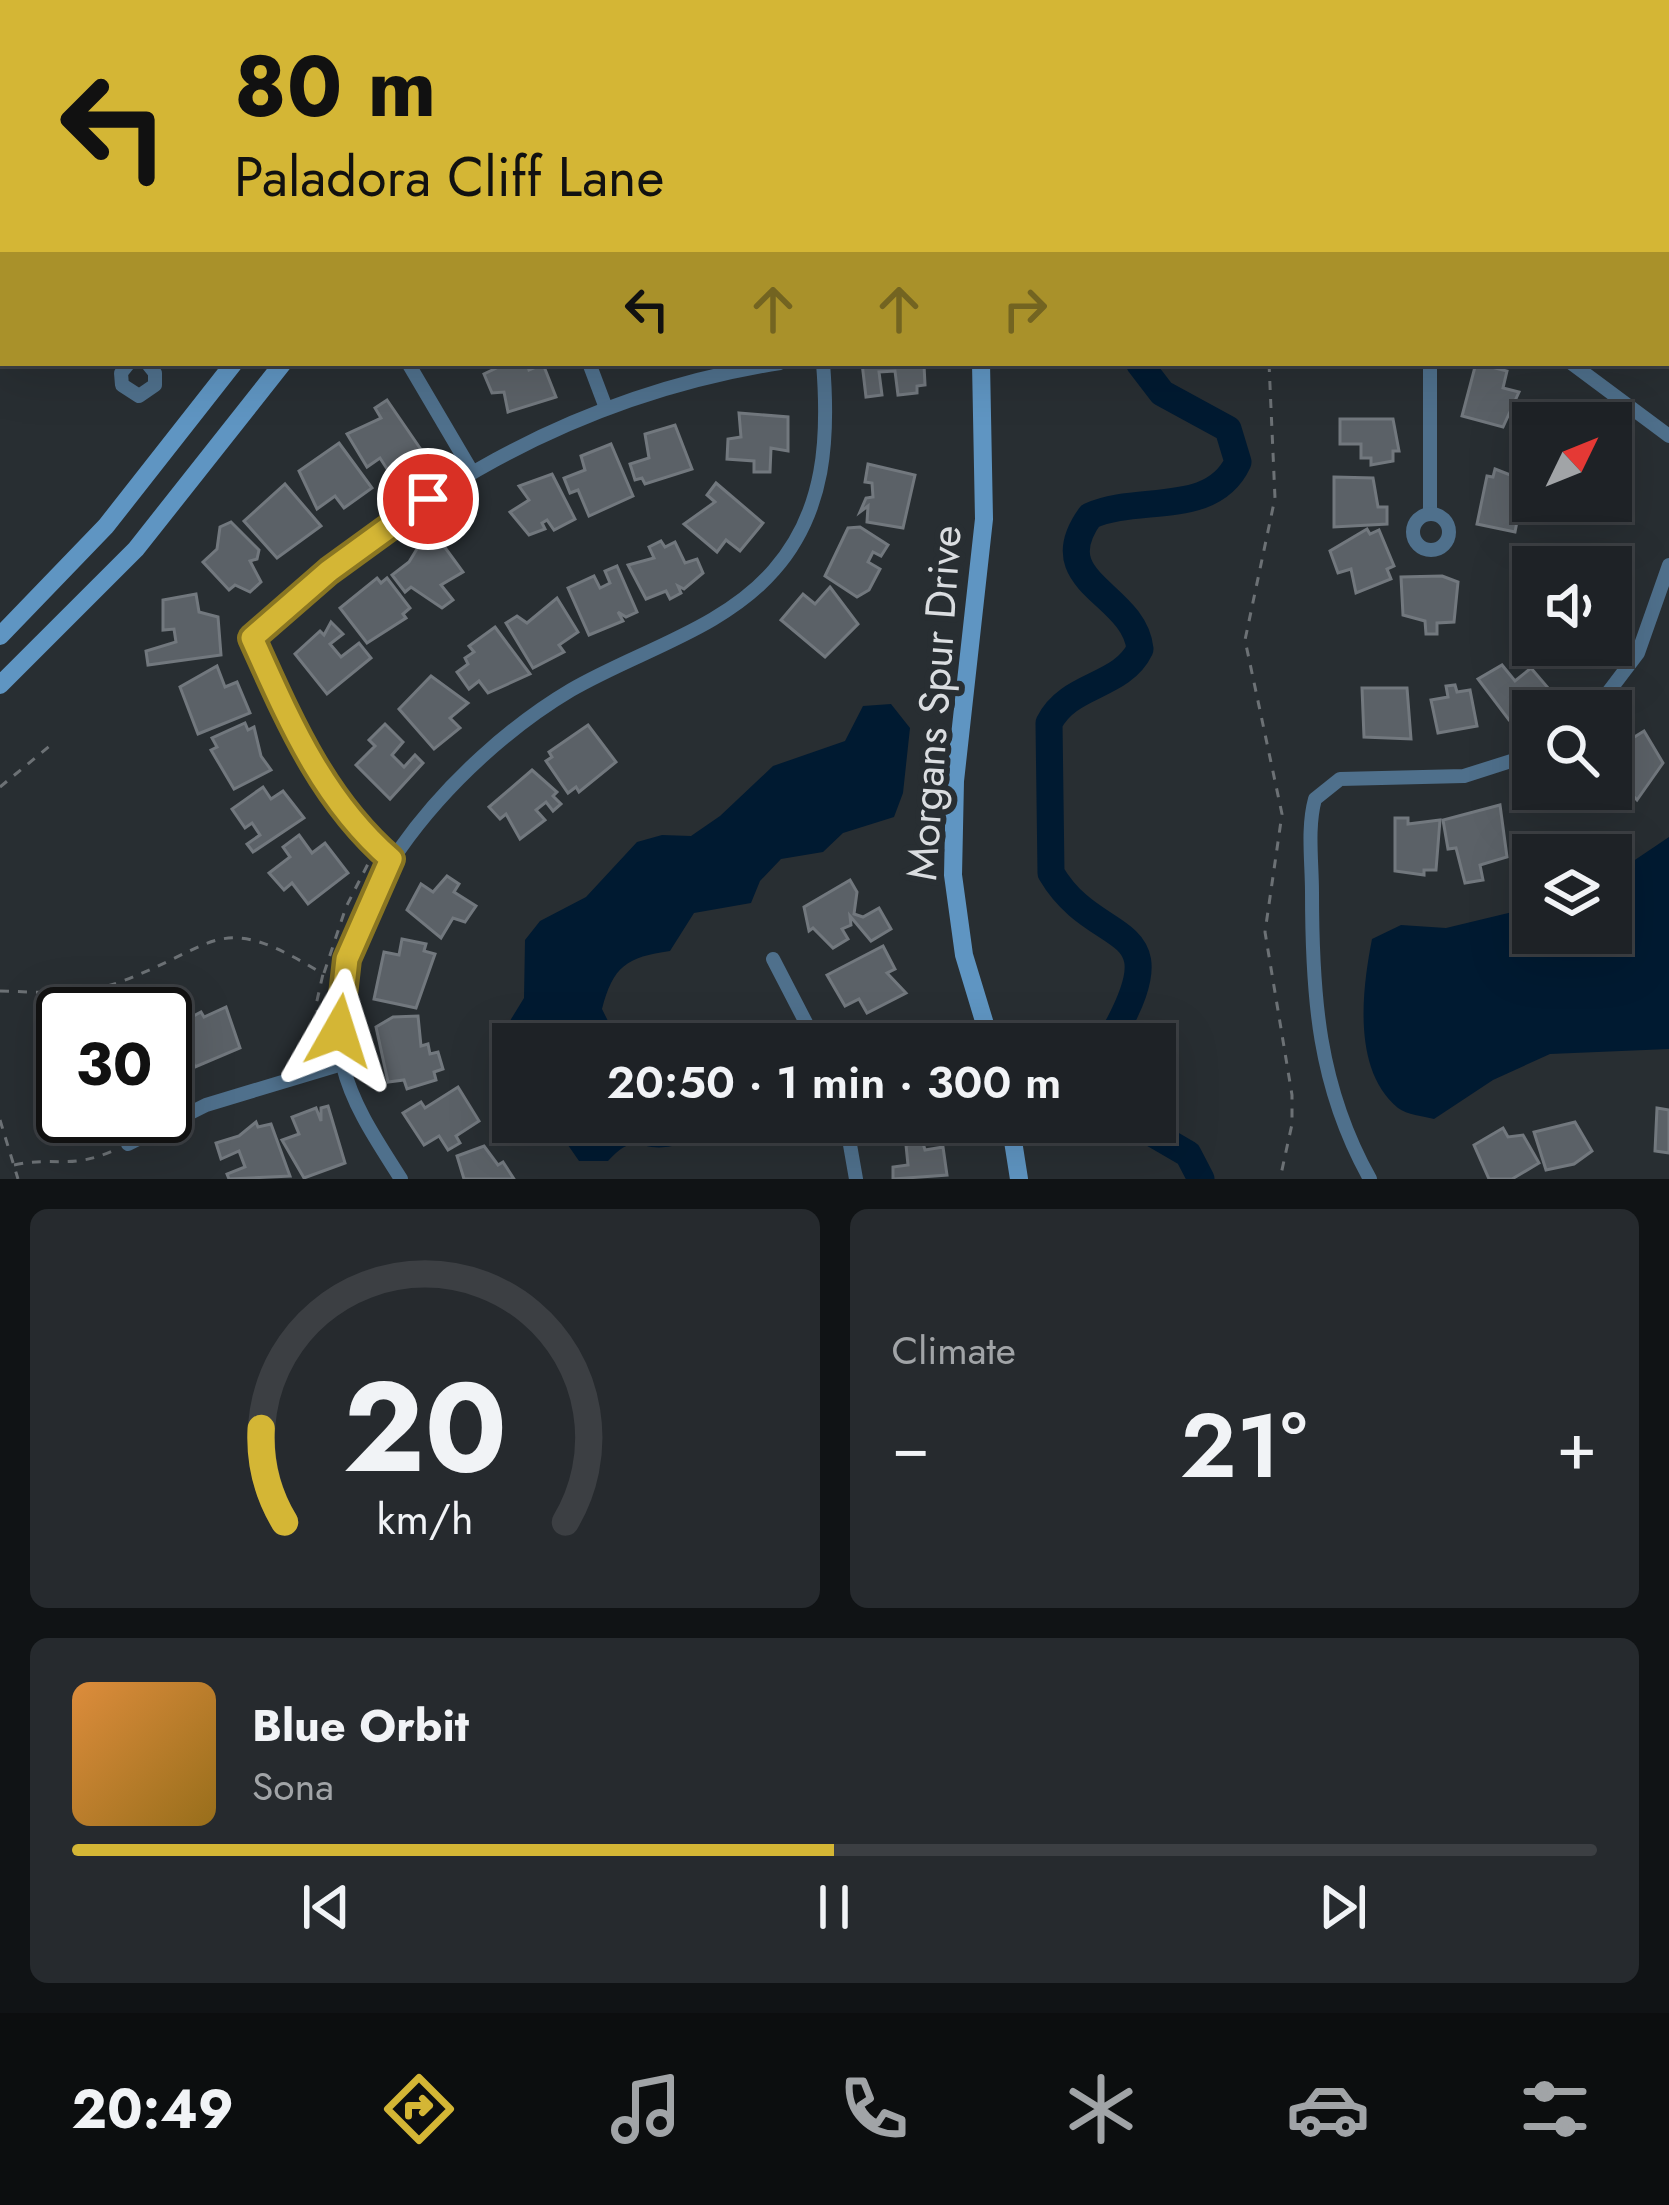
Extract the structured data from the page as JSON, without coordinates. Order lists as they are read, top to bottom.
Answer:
{
  "streets": {
    "main road": ["Morgans Spur Drive"]
  },
  "north": "top right",
  "page": {
    "turn": ["80 m", "Paladora Cliff Lane"],
    "limit": "30",
    "trip": "20:50 · 1 min · 300 m",
    "tile": "Climate",
    "heat": ["−", "21°", "+"],
    "song": ["Blue Orbit", "Sona"],
    "tabs": "20:49",
    "gauge": ["20", "km/h"]
  }
}
